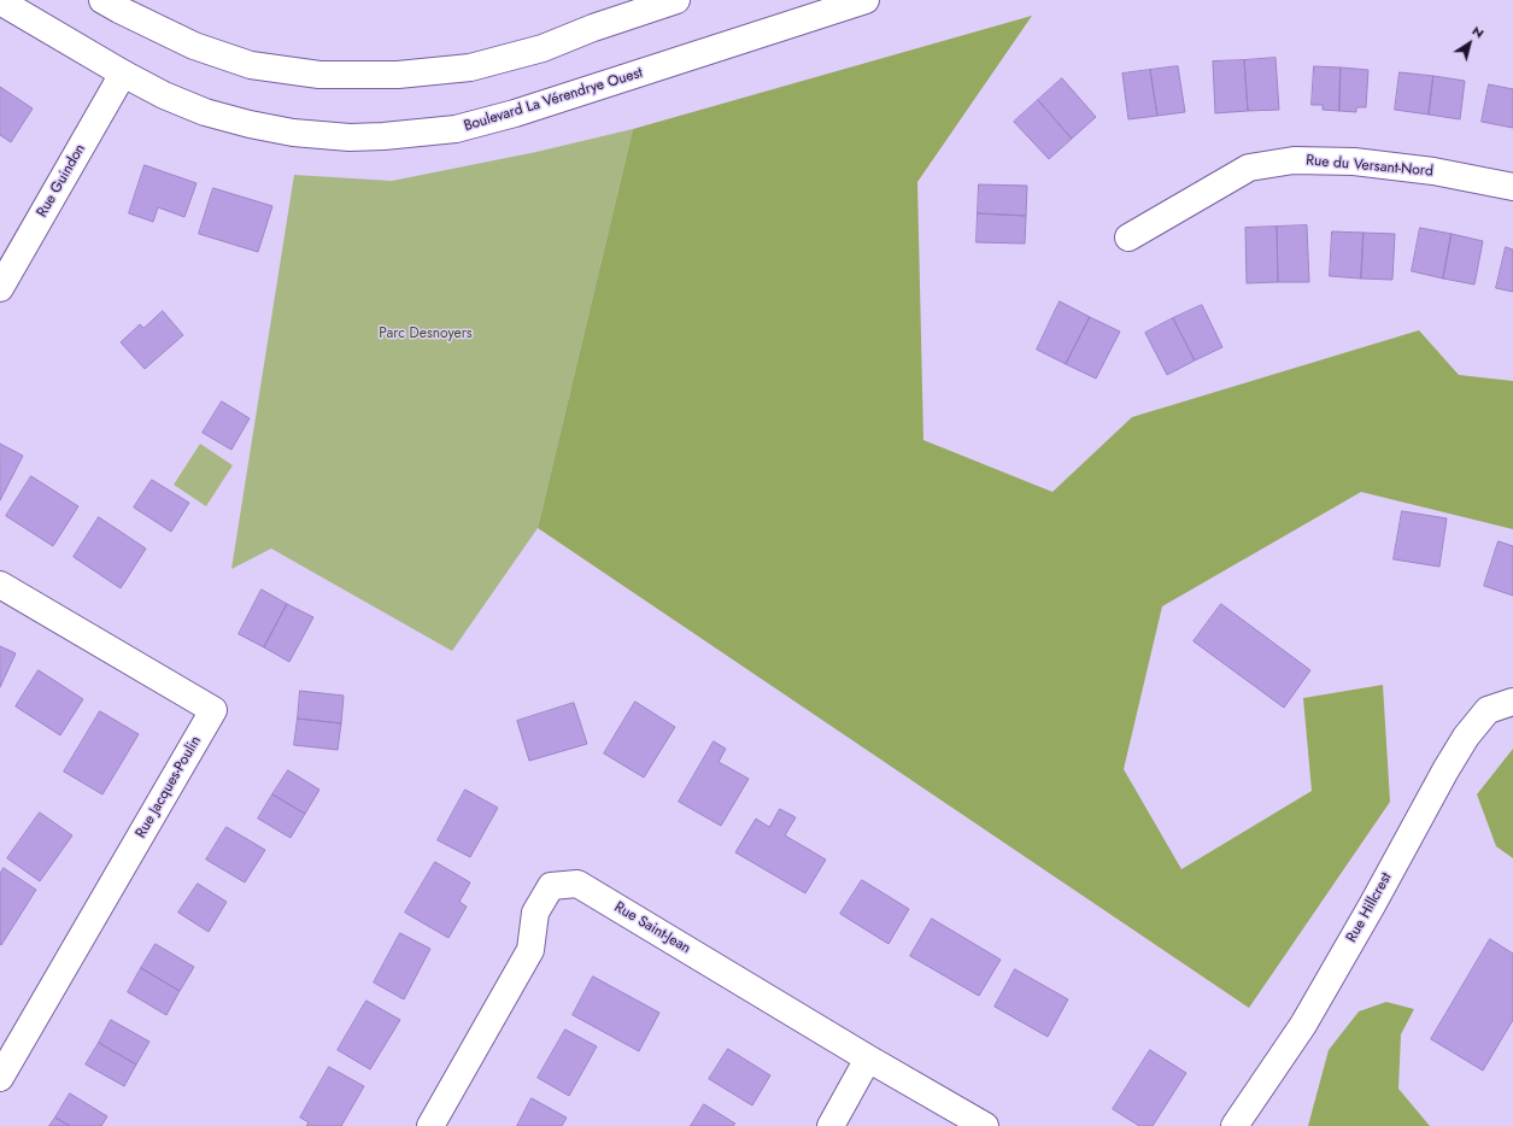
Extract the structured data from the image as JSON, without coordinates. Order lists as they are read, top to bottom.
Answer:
{
  "streets": {
    "street": [
      "Boulevard La Vérendrye Ouest",
      "Rue du Versant-Nord",
      "Rue Guindon",
      "Rue Jacques-Poulin",
      "Rue Hillcrest",
      "Rue Saint-Jean"
    ]
  },
  "crossings": [
    ["Boulevard La Vérendrye Ouest", "Rue Guindon"]
  ],
  "parks": ["Parc Desnoyers"],
  "north": "top right"
}
